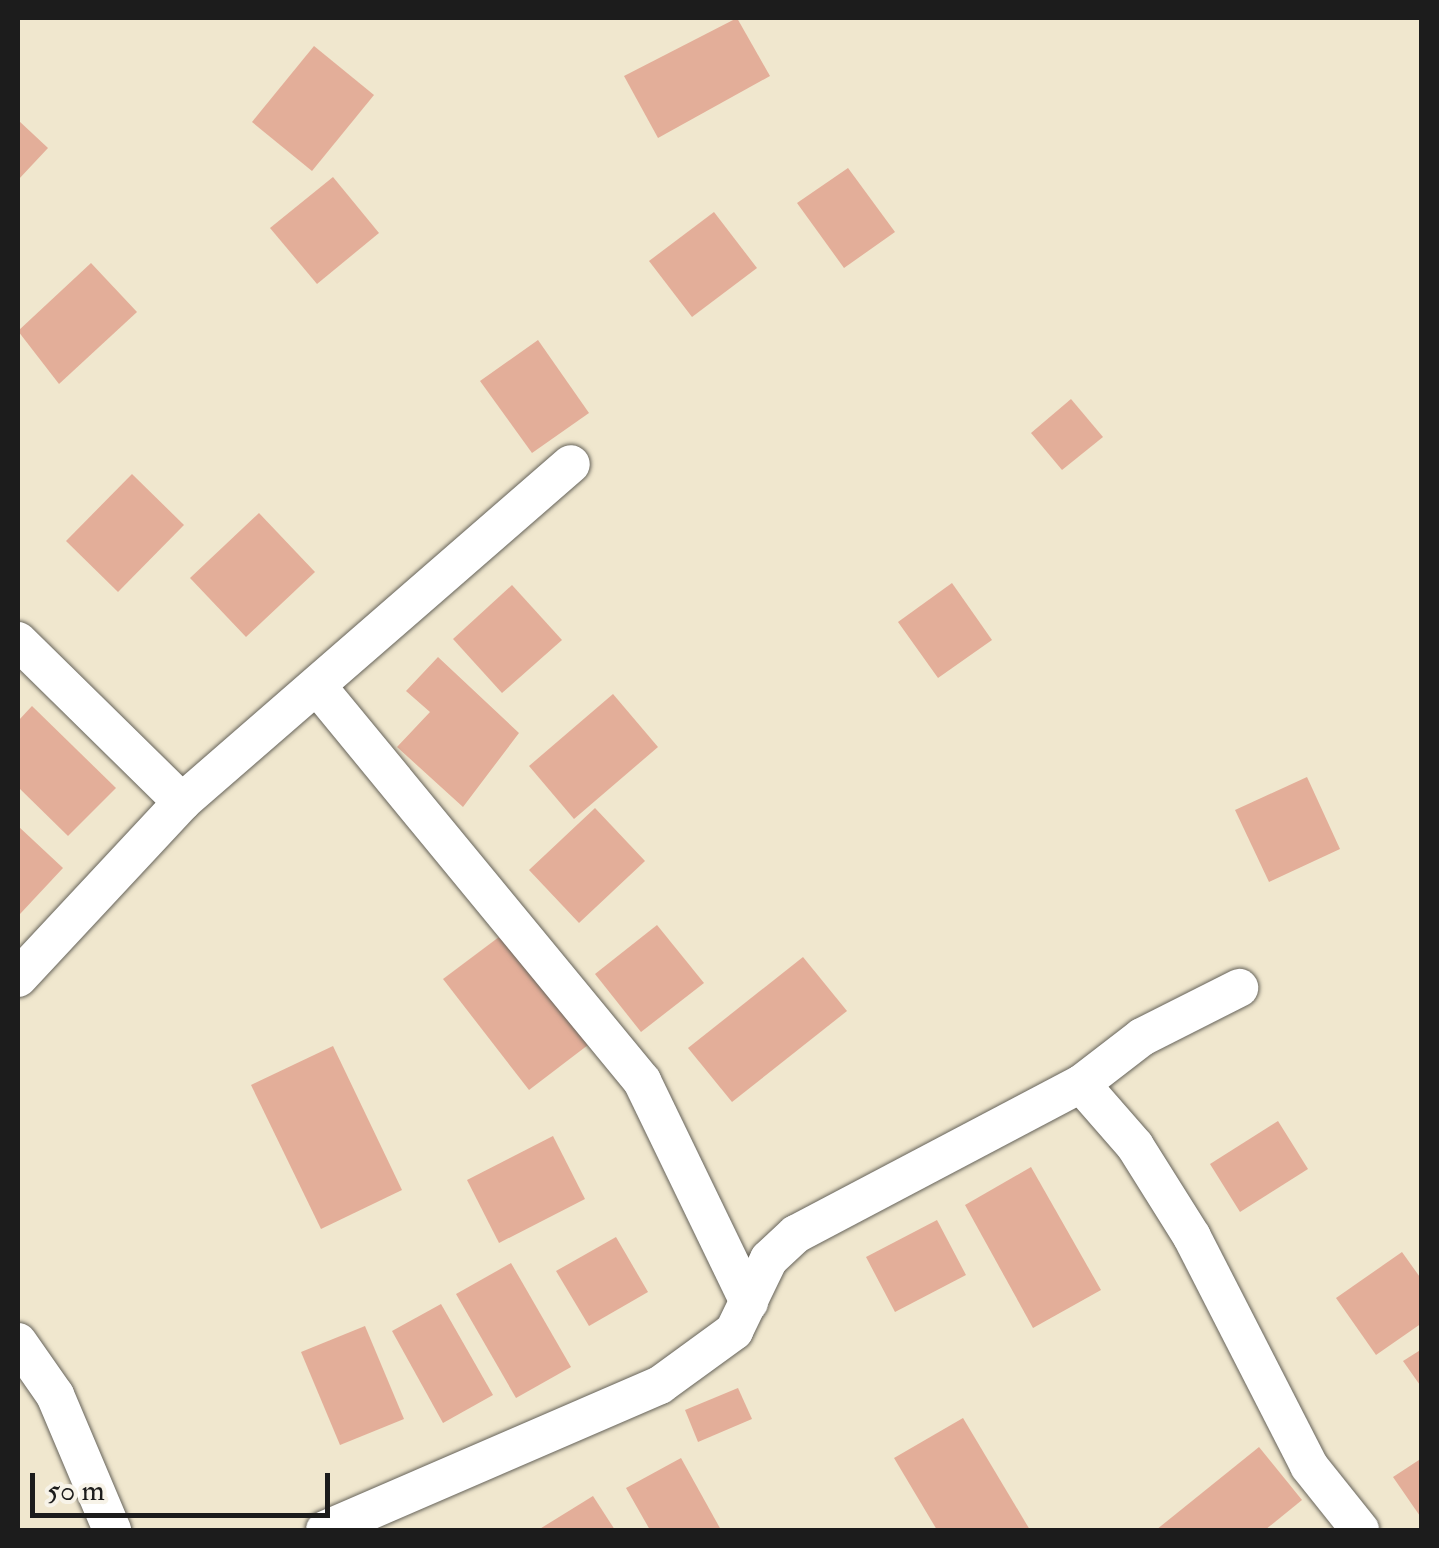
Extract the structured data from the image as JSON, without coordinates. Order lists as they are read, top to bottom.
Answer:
{
  "scale_bar": "50 m"
}
